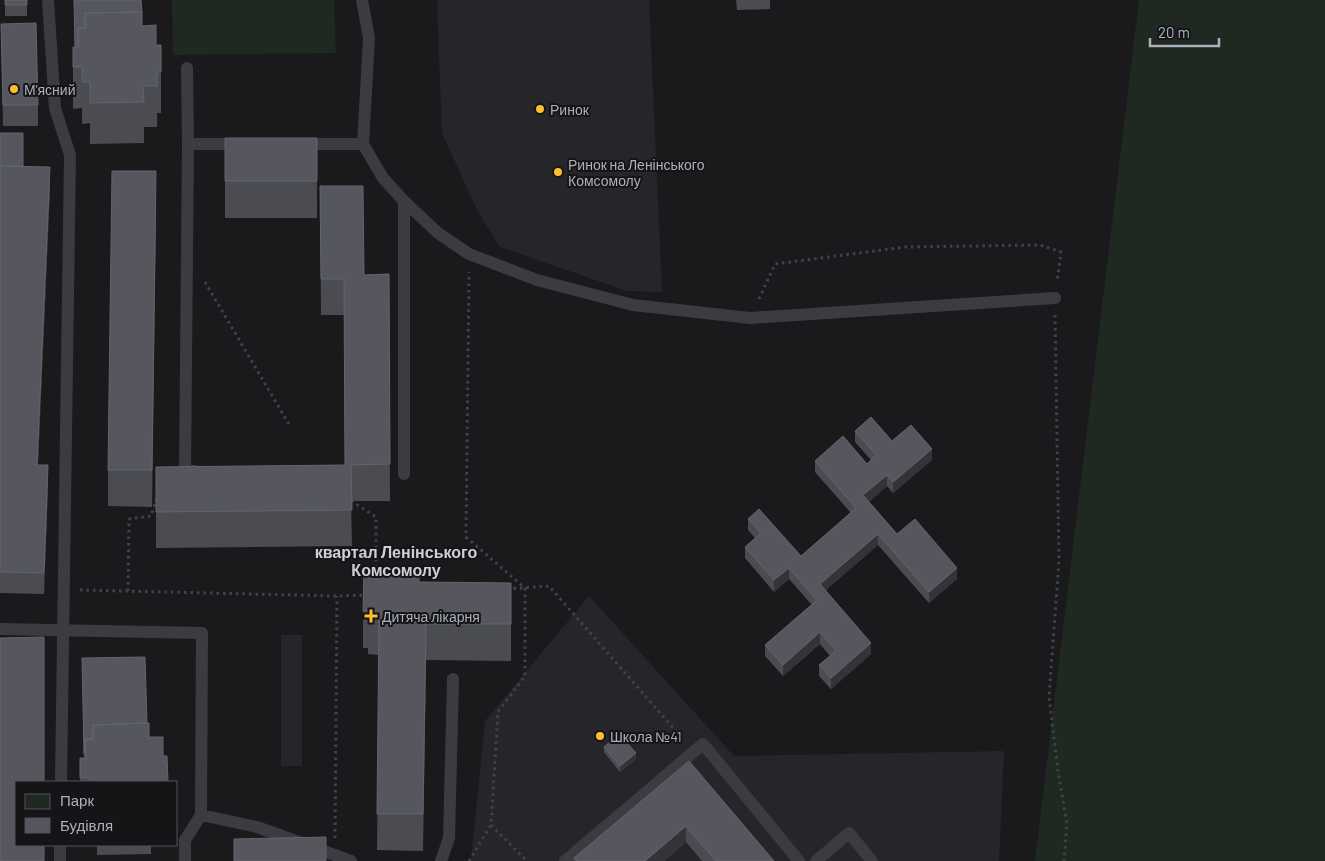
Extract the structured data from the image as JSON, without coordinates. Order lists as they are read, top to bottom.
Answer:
{
  "districts": ["квартал Ленінського Комсомолу"],
  "places": {
    "other": [
      "М'ясний",
      "Ринок",
      "Ринок на Ленінського Комсомолу",
      "Школа №41"
    ],
    "health": ["Дитяча лікарня"]
  },
  "legend": ["Парк", "Будівля"],
  "scale_bar": "20 m"
}
